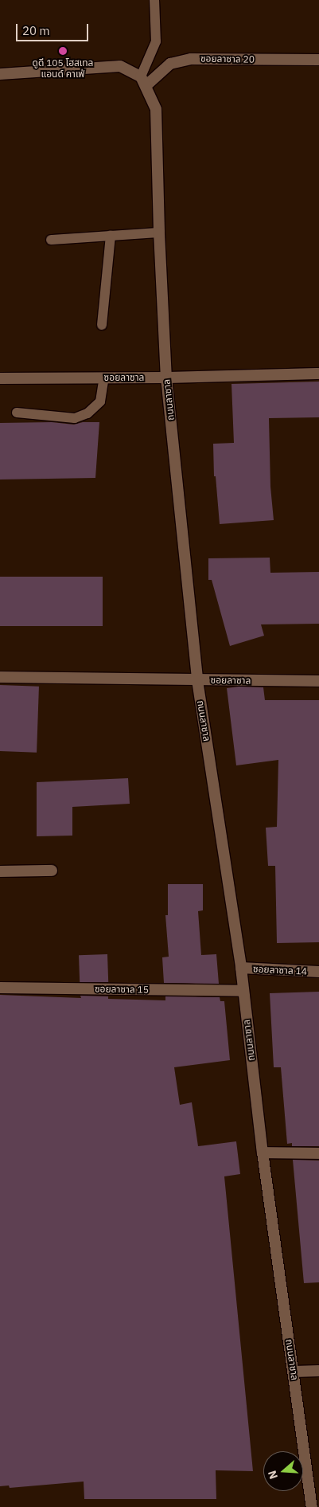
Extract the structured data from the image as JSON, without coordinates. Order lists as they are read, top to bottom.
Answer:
{
  "streets": {
    "street": [
      "ซอยลาซาล 20",
      "ซอยลาซาล",
      "ถนนลาซาล",
      "ซอยลาซาล 14",
      "ซอยลาซาล 15"
    ]
  },
  "crossings": [
    ["ซอยลาซาล 20", "ถนนลาซาล"],
    ["ซอยลาซาล", "ถนนลาซาล"],
    ["ถนนลาซาล", "ซอยลาซาล 14"],
    ["ถนนลาซาล", "ซอยลาซาล 15"]
  ],
  "places": ["ดูดี 105 โฮสเทล แอนด์ คาเฟ่"],
  "scale_bar": "20 m",
  "north": "left"
}
